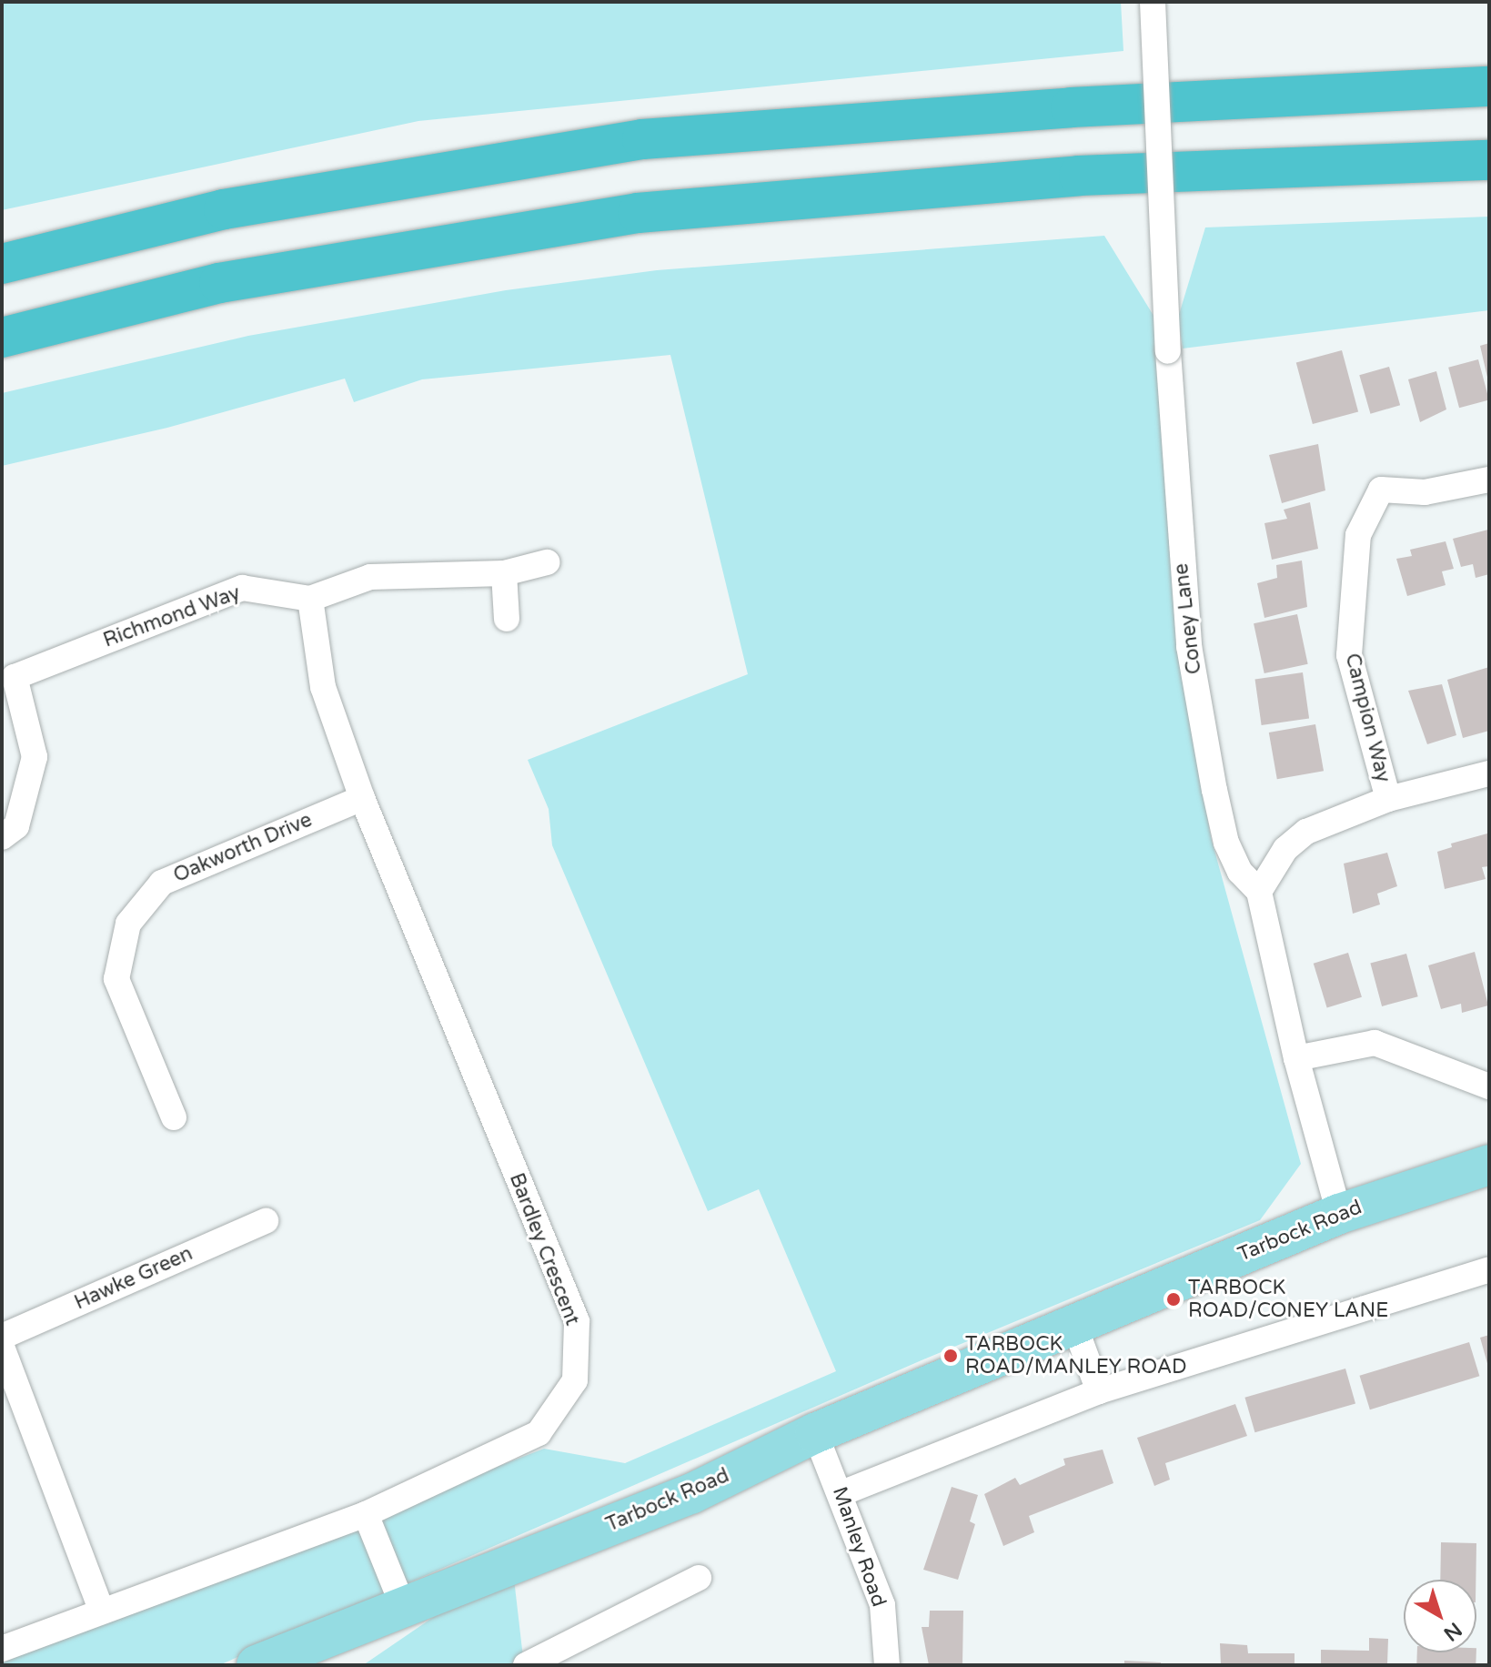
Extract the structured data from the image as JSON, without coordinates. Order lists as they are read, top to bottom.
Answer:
{
  "streets": {
    "main road": ["Tarbock Road"],
    "street": [
      "Richmond Way",
      "Coney Lane",
      "Campion Way",
      "Oakworth Drive",
      "Bardley Crescent",
      "Hawke Green",
      "Manley Road"
    ]
  },
  "crossings": [
    ["Richmond Way", "Bardley Crescent"],
    ["Coney Lane", "Tarbock Road"],
    ["Oakworth Drive", "Bardley Crescent"],
    ["Tarbock Road", "Manley Road"]
  ],
  "places": ["TARBOCK ROAD/CONEY LANE", "TARBOCK ROAD/MANLEY ROAD"],
  "north": "bottom right"
}
